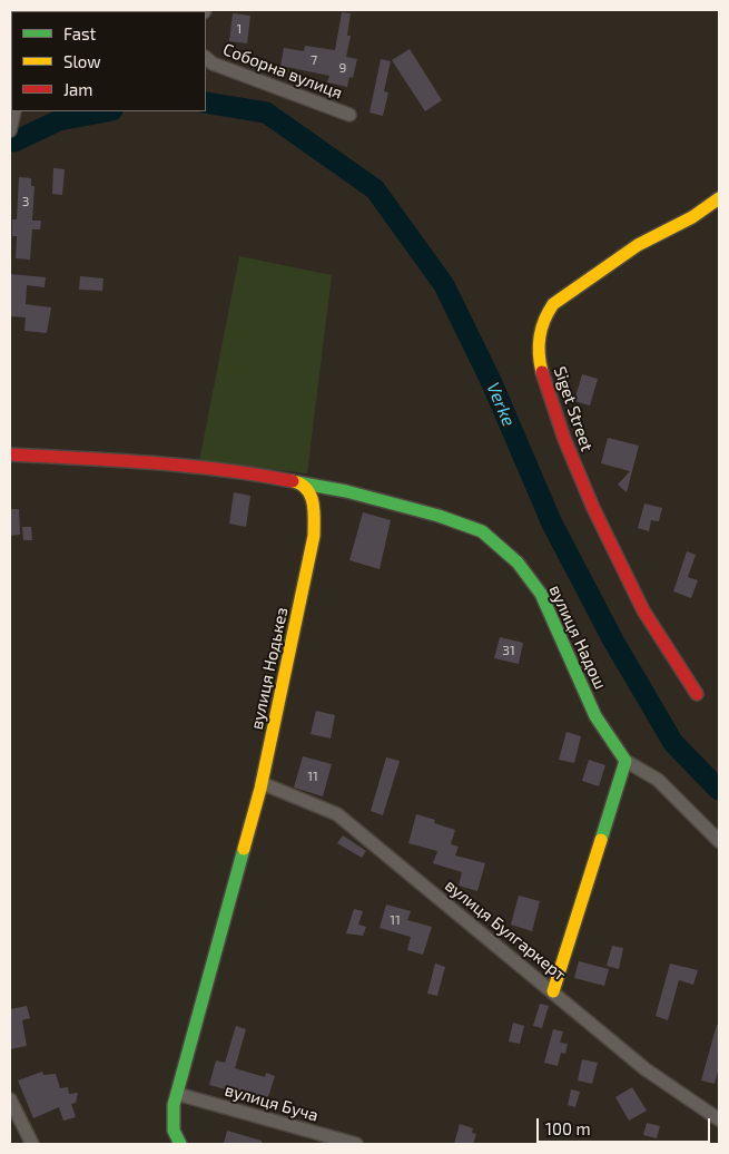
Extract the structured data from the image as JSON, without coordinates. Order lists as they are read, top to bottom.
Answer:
{
  "streets": {
    "street": [
      "Соборна вулиця",
      "Siget Street",
      "вулиця Надош",
      "вулиця Нодькез",
      "вулиця Булгаркерт",
      "вулиця Буча"
    ]
  },
  "crossings": [
    ["вулиця Надош", "вулиця Нодькез"],
    ["вулиця Нодькез", "вулиця Булгаркерт"],
    ["вулиця Нодькез", "вулиця Буча"]
  ],
  "water": ["Verke"],
  "house_numbers": [
    "1",
    "7",
    "9",
    "3",
    "31",
    "11",
    "11"
  ],
  "legend": ["Fast", "Slow", "Jam"],
  "scale_bar": "100 m"
}
